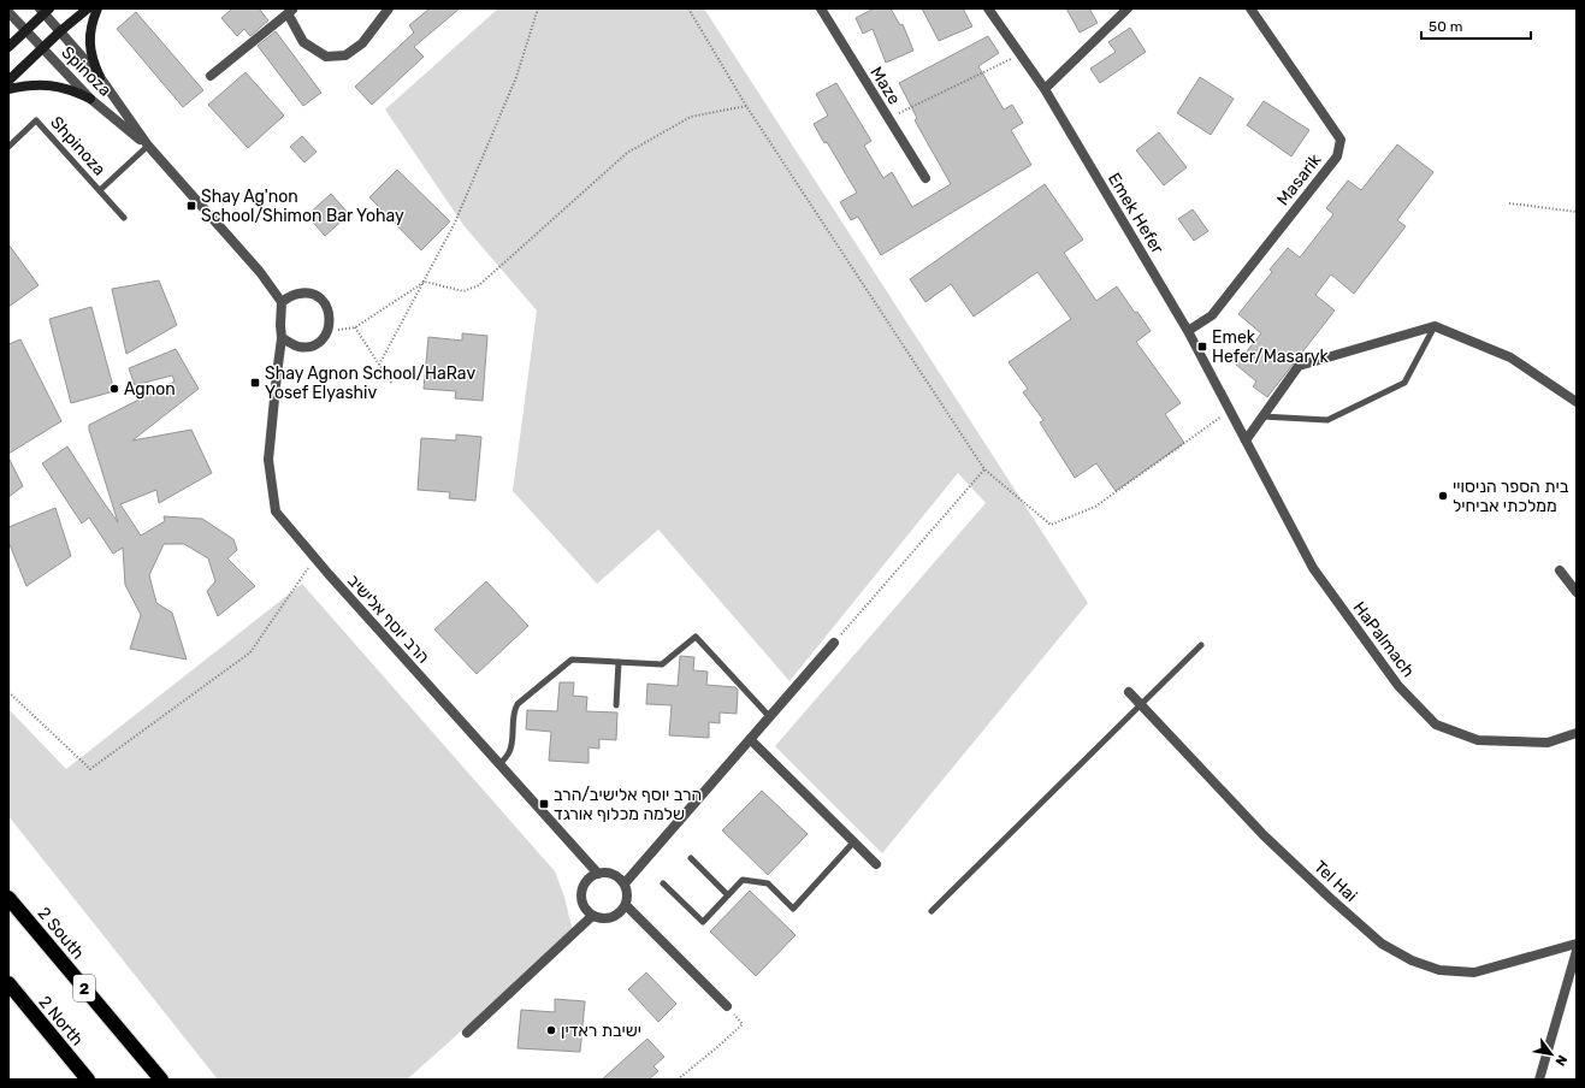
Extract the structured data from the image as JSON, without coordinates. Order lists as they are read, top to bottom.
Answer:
{
  "streets": {
    "highway": ["2 South", "2", "2 North"],
    "street": [
      "Spinoza",
      "Maze",
      "Masarik",
      "Emek Hefer",
      "הרב יוסף אלישיב",
      "HaPalmach",
      "Tel Hai"
    ],
    "lane": ["Shpinoza"]
  },
  "crossings": [
    ["Spinoza", "הרב יוסף אלישיב"],
    ["Masarik", "Emek Hefer"],
    ["Emek Hefer", "HaPalmach"]
  ],
  "places": {
    "transit": [
      "Shay Ag'non School/Shimon Bar Yohay",
      "Emek Hefer/Masaryk",
      "Shay Agnon School/HaRav Yosef Elyashiv",
      "הרב יוסף אלישיב/הרב שלמה מכלוף אורגד"
    ],
    "other": ["Agnon", "בית הספר הניסויי ממלכתי אביחיל", "ישיבת ראדין"]
  },
  "scale_bar": "50 m",
  "north": "bottom right"
}
